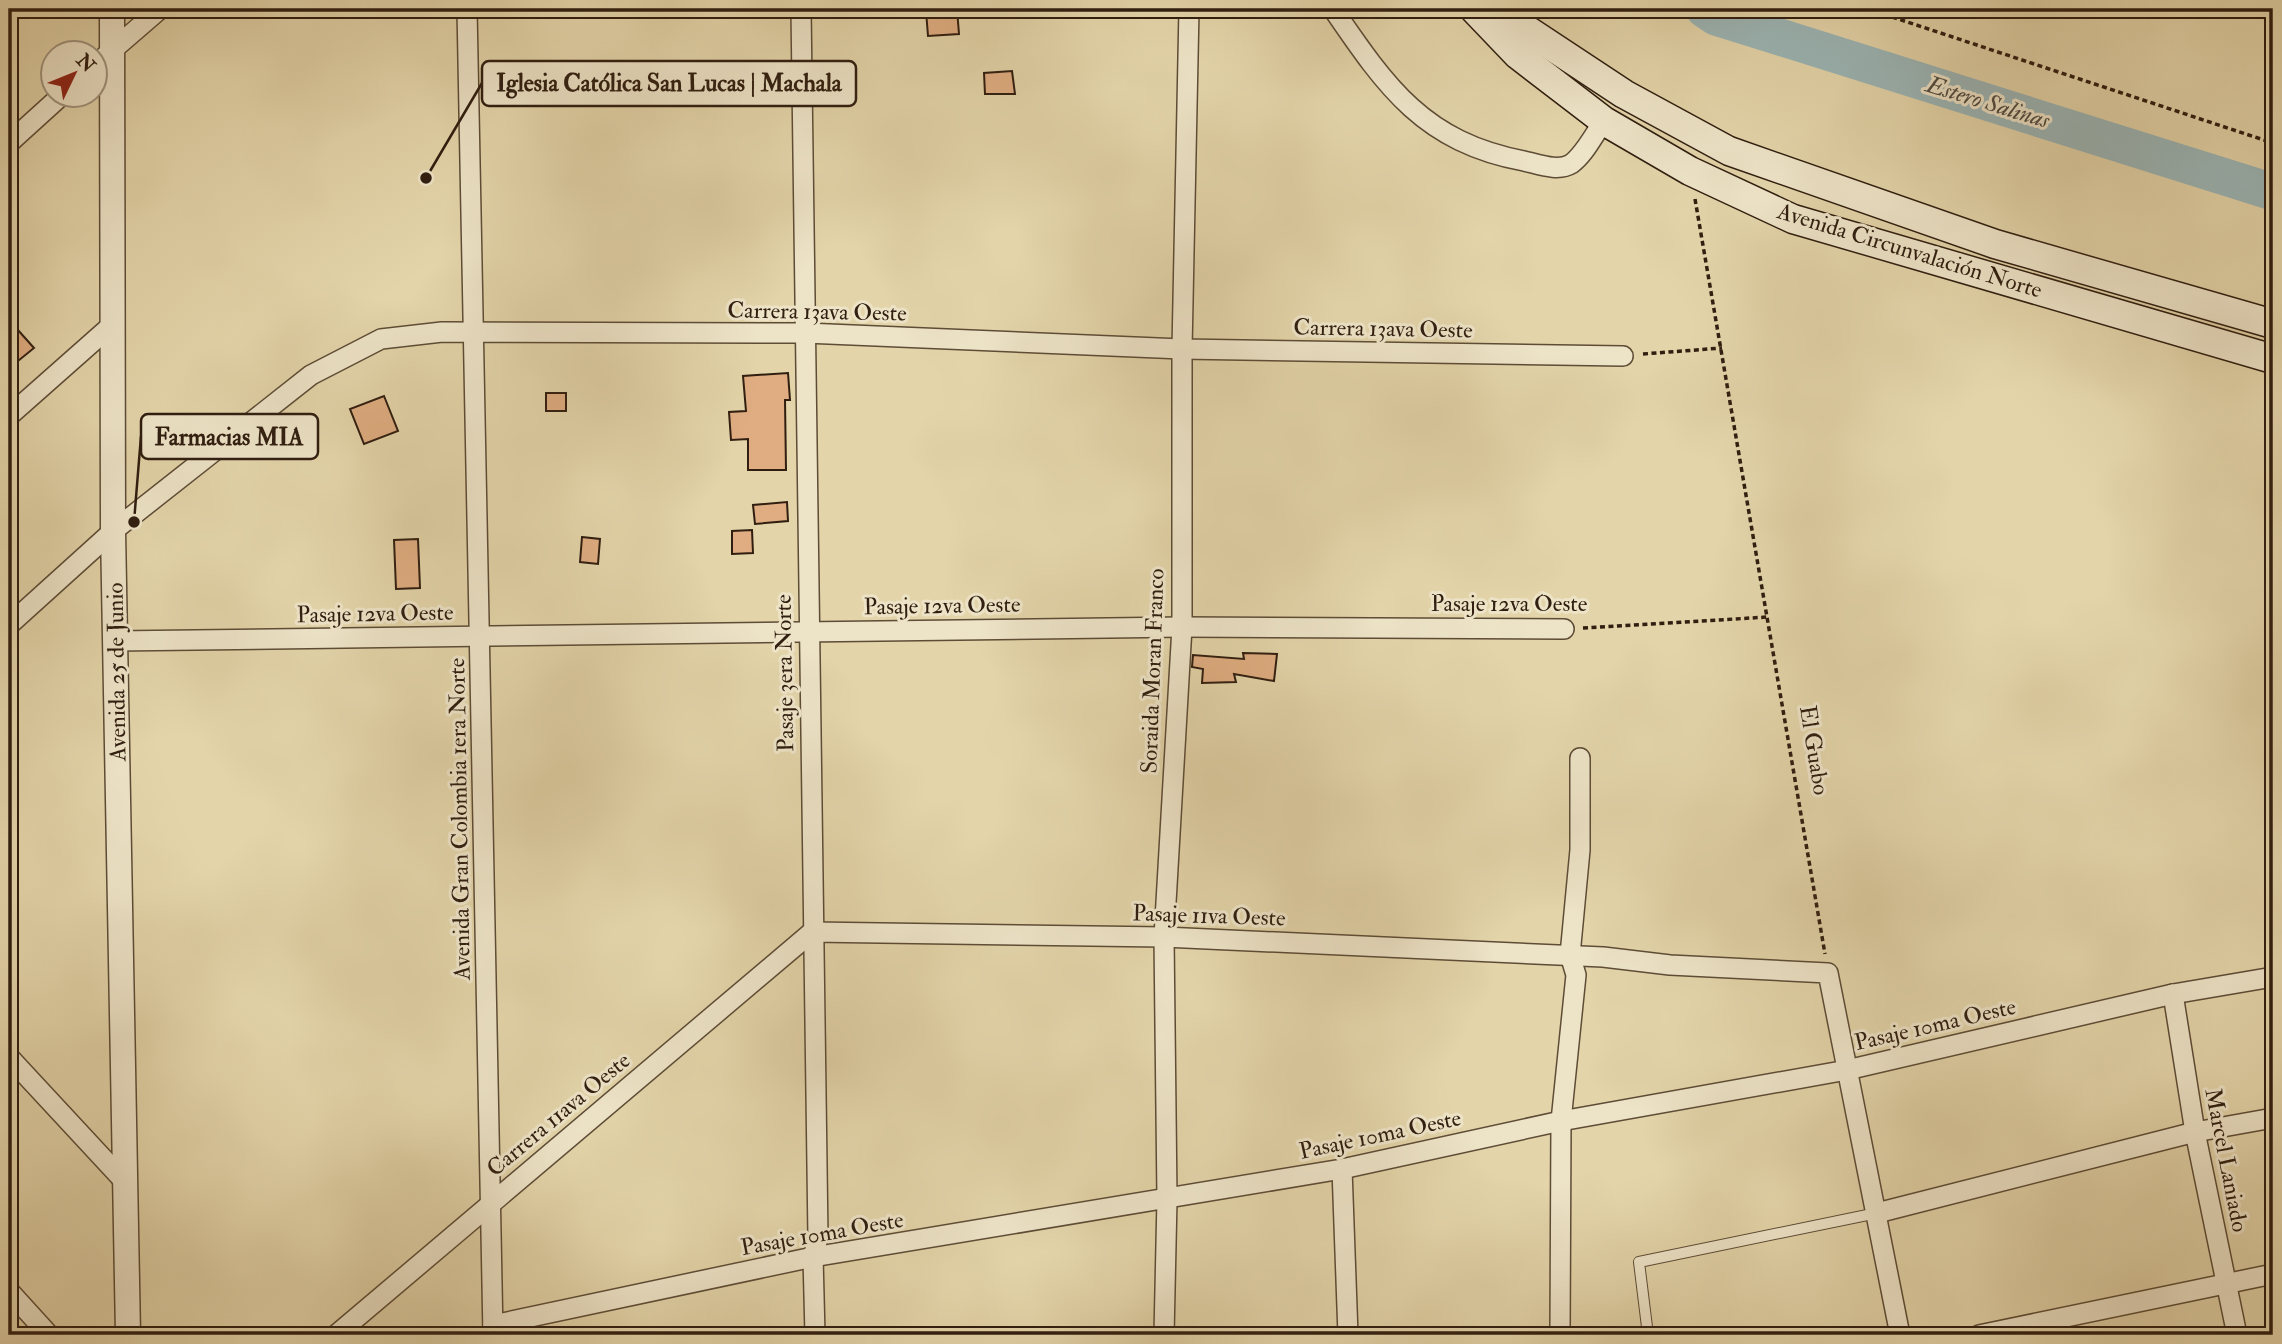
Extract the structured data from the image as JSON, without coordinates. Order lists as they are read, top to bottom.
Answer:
{
  "streets": {
    "main road": ["Avenida Circunvalación Norte"],
    "street": [
      "Carrera 13ava Oeste",
      "Pasaje 12va Oeste",
      "Soraida Moran Franco",
      "Avenida 25 de Junio",
      "Pasaje 3era Norte",
      "Avenida Gran Colombia 1era Norte",
      "Pasaje 11va Oeste",
      "Pasaje 10ma Oeste",
      "Carrera 11ava Oeste",
      "Marcel Laniado"
    ],
    "path": ["El Guabo"]
  },
  "crossings": [
    ["Avenida Circunvalación Norte", "El Guabo"],
    ["Carrera 13ava Oeste", "Soraida Moran Franco"],
    ["Carrera 13ava Oeste", "Avenida 25 de Junio"],
    ["Carrera 13ava Oeste", "Pasaje 3era Norte"],
    ["Carrera 13ava Oeste", "Avenida Gran Colombia 1era Norte"],
    ["Pasaje 12va Oeste", "Soraida Moran Franco"],
    ["Pasaje 12va Oeste", "Avenida 25 de Junio"],
    ["Pasaje 12va Oeste", "Pasaje 3era Norte"],
    ["Pasaje 12va Oeste", "El Guabo"],
    ["Pasaje 12va Oeste", "Avenida Gran Colombia 1era Norte"],
    ["Soraida Moran Franco", "Pasaje 11va Oeste"],
    ["Soraida Moran Franco", "Pasaje 10ma Oeste"],
    ["Pasaje 3era Norte", "Pasaje 11va Oeste"],
    ["Pasaje 3era Norte", "Pasaje 10ma Oeste"],
    ["Pasaje 3era Norte", "Carrera 11ava Oeste"],
    ["El Guabo", "Pasaje 11va Oeste"],
    ["Avenida Gran Colombia 1era Norte", "Pasaje 10ma Oeste"],
    ["Avenida Gran Colombia 1era Norte", "Carrera 11ava Oeste"],
    ["Pasaje 11va Oeste", "Carrera 11ava Oeste"],
    ["Pasaje 10ma Oeste", "Marcel Laniado"]
  ],
  "water": ["Estero Salinas"],
  "places": ["Iglesia Católica San Lucas | Machala", "Farmacias MIA"],
  "north": "top right"
}
